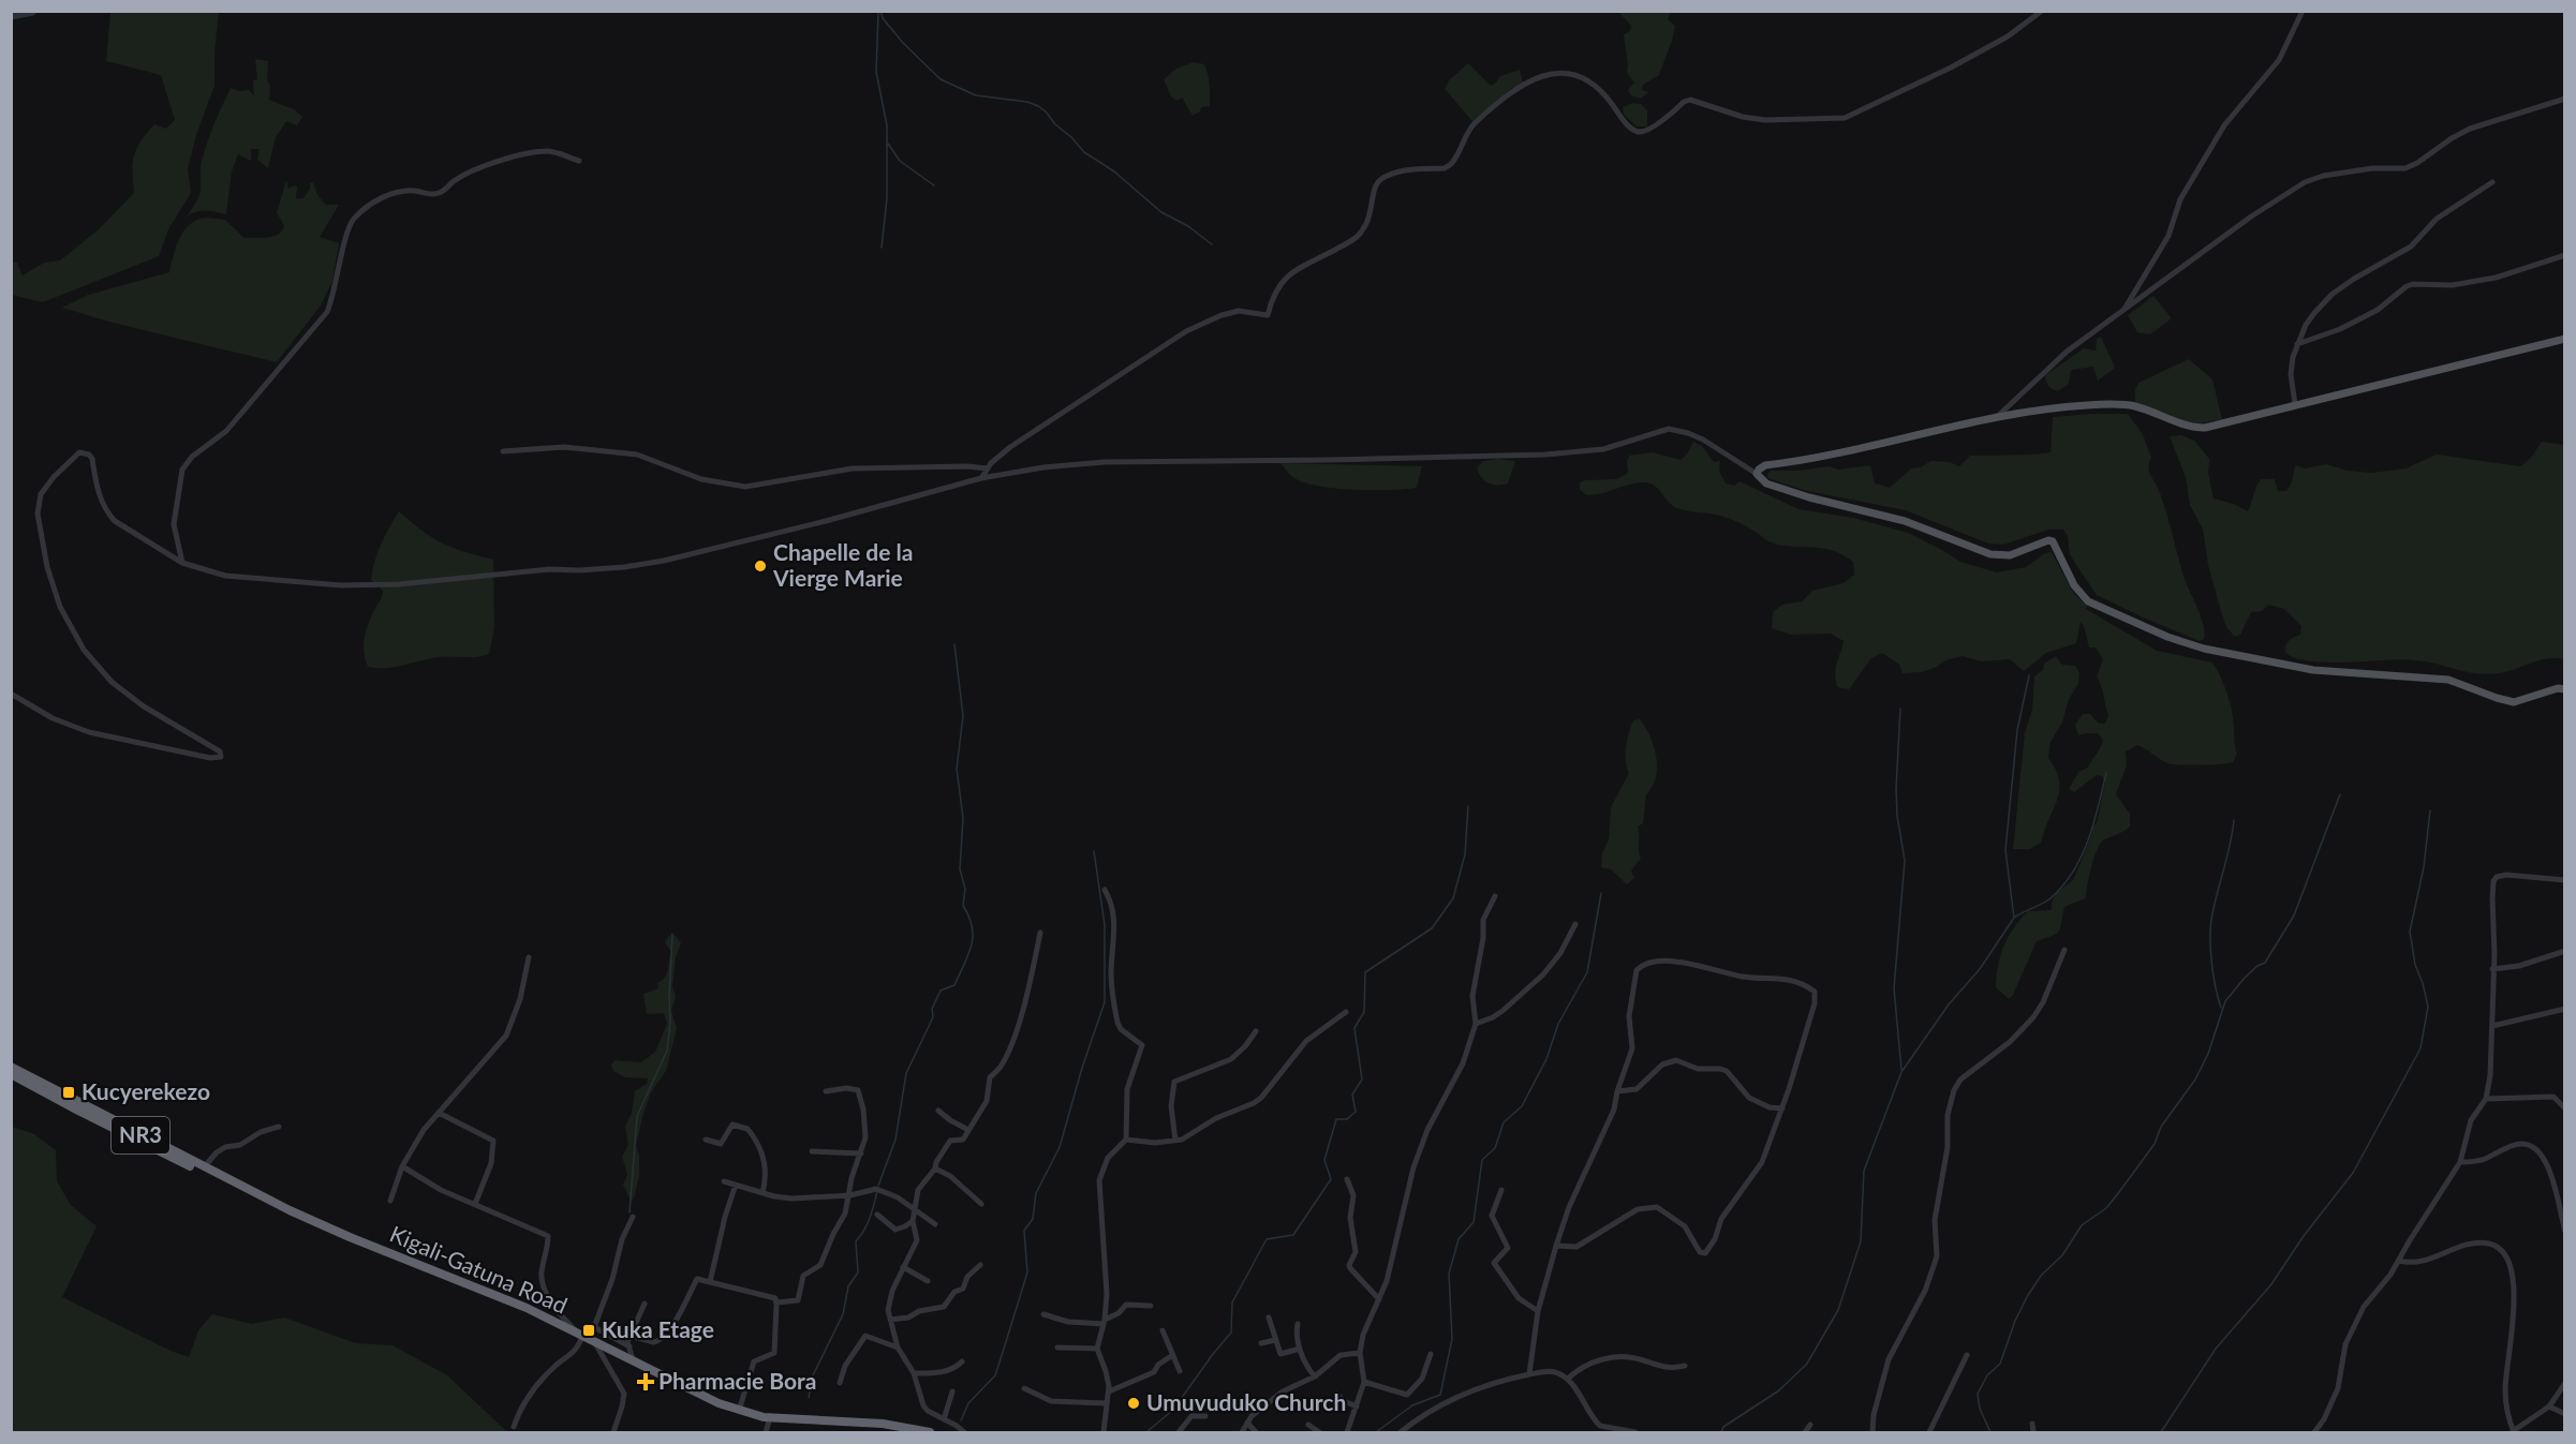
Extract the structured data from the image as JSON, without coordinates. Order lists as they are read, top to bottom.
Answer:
{
  "streets": {
    "highway": ["NR3", "Kigali-Gatuna Road"]
  },
  "places": {
    "other": ["Chapelle de la Vierge Marie", "Umuvuduko Church"],
    "transit": ["Kucyerekezo", "Kuka Etage"],
    "health": ["Pharmacie Bora"]
  }
}
